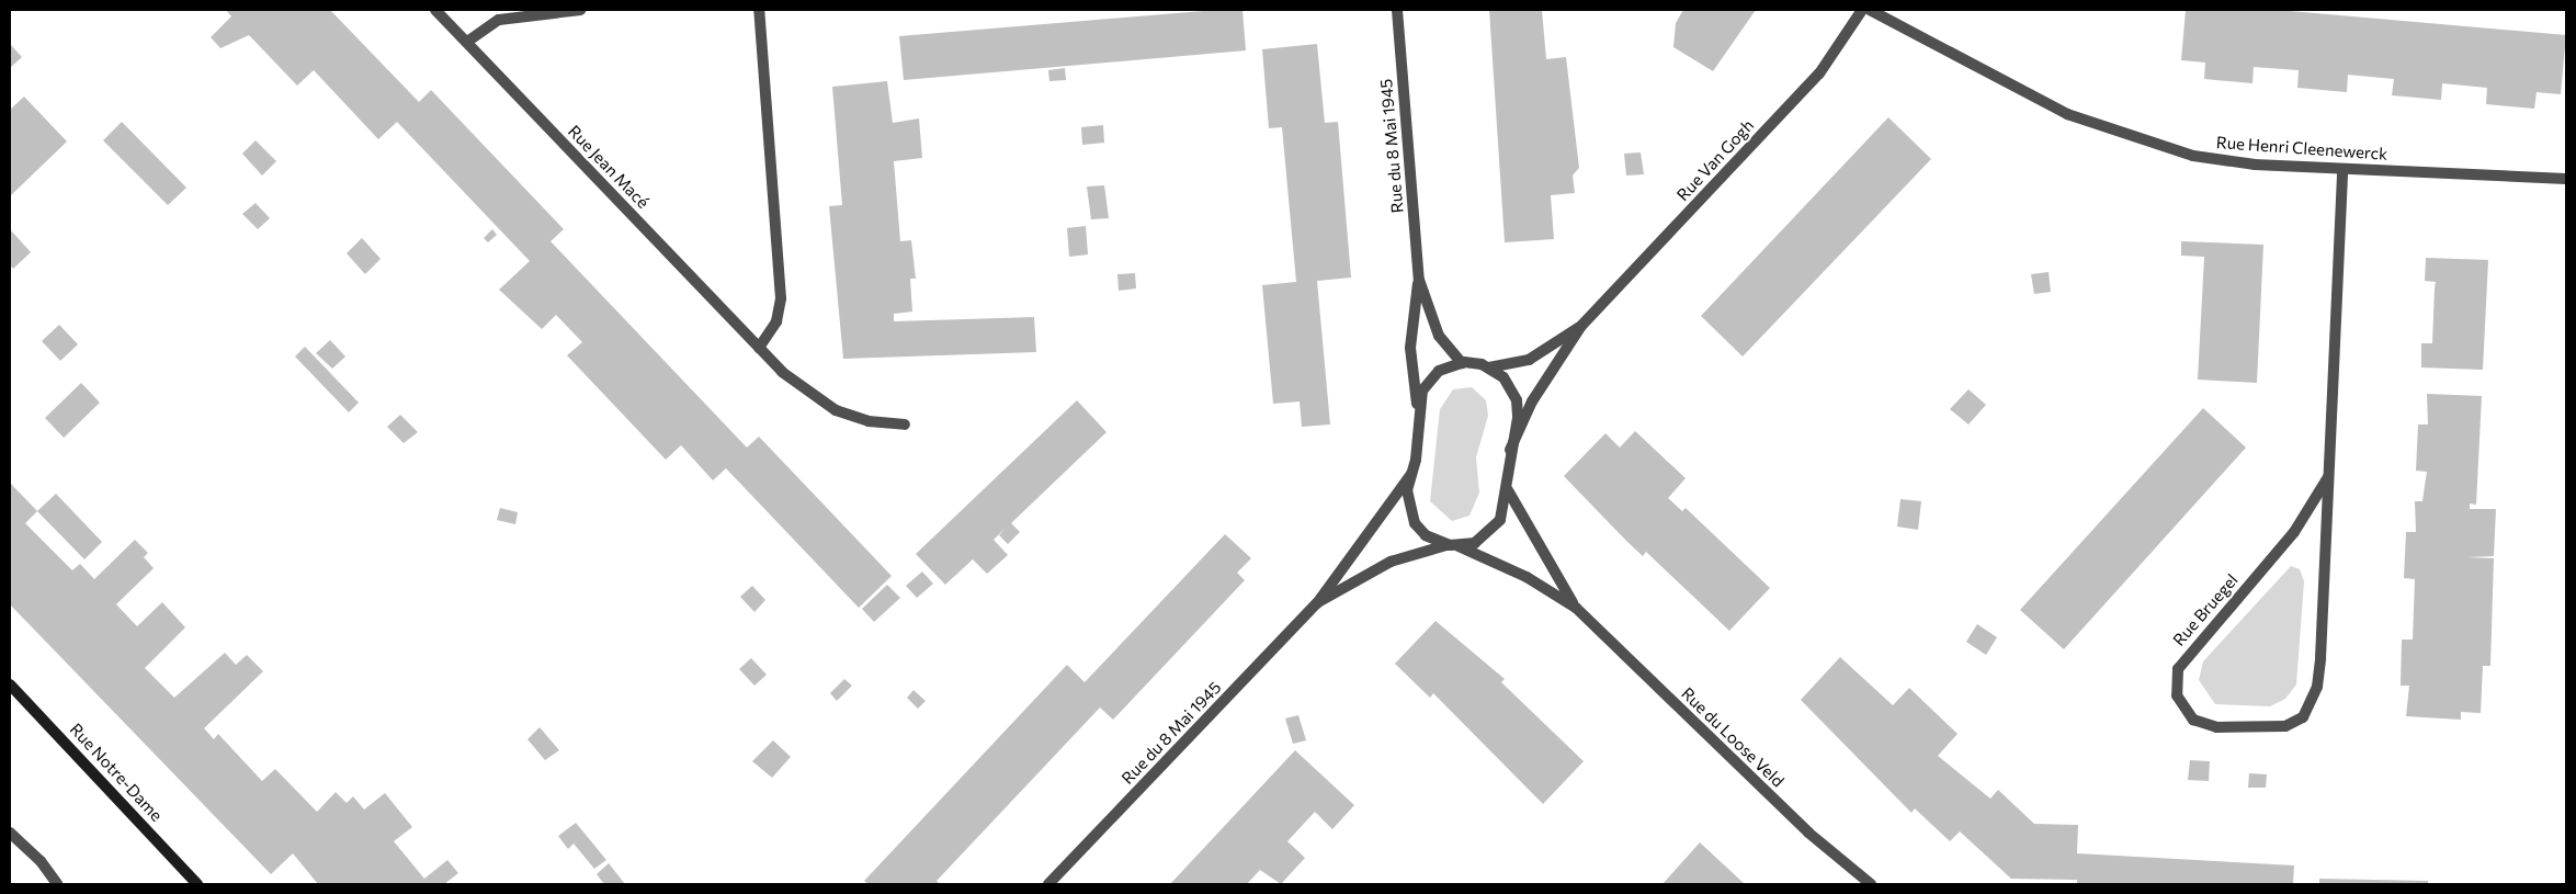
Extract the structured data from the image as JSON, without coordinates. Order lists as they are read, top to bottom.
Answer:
{
  "streets": {
    "main road": ["Rue Notre-Dame"],
    "street": [
      "Rue du 8 Mai 1945",
      "Rue Henri Cleenewerck",
      "Rue Van Gogh",
      "Rue Jean Macé",
      "Rue Bruegel",
      "Rue du Loose Veld"
    ]
  },
  "crossings": [
    ["Rue Henri Cleenewerck", "Rue Bruegel"]
  ]
}
